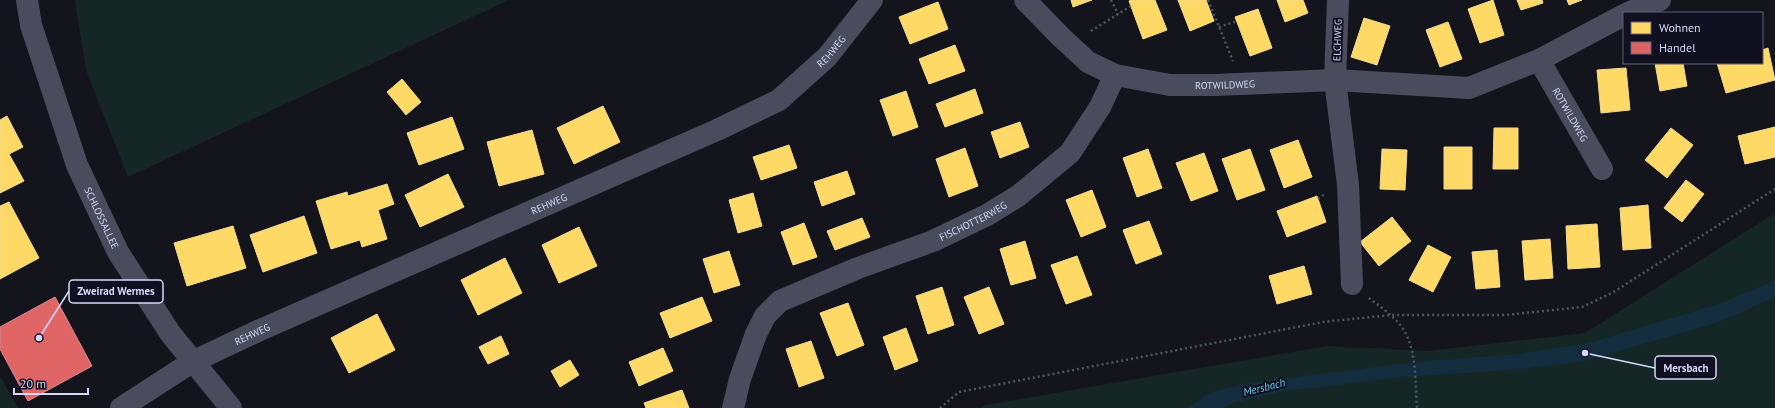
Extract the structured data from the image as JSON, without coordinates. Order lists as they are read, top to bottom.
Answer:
{
  "streets": {
    "street": [
      "ELCHWEG",
      "REHWEG",
      "ROTWILDWEG",
      "SCHLOSSALLEE",
      "FISCHOTTERWEG"
    ]
  },
  "crossings": [
    ["ELCHWEG", "ROTWILDWEG"],
    ["REHWEG", "SCHLOSSALLEE"],
    ["ROTWILDWEG", "FISCHOTTERWEG"]
  ],
  "water": ["Mersbach"],
  "places": ["Zweirad Wermes", "Mersbach"],
  "legend": ["Wohnen", "Handel"],
  "scale_bar": "20 m"
}
